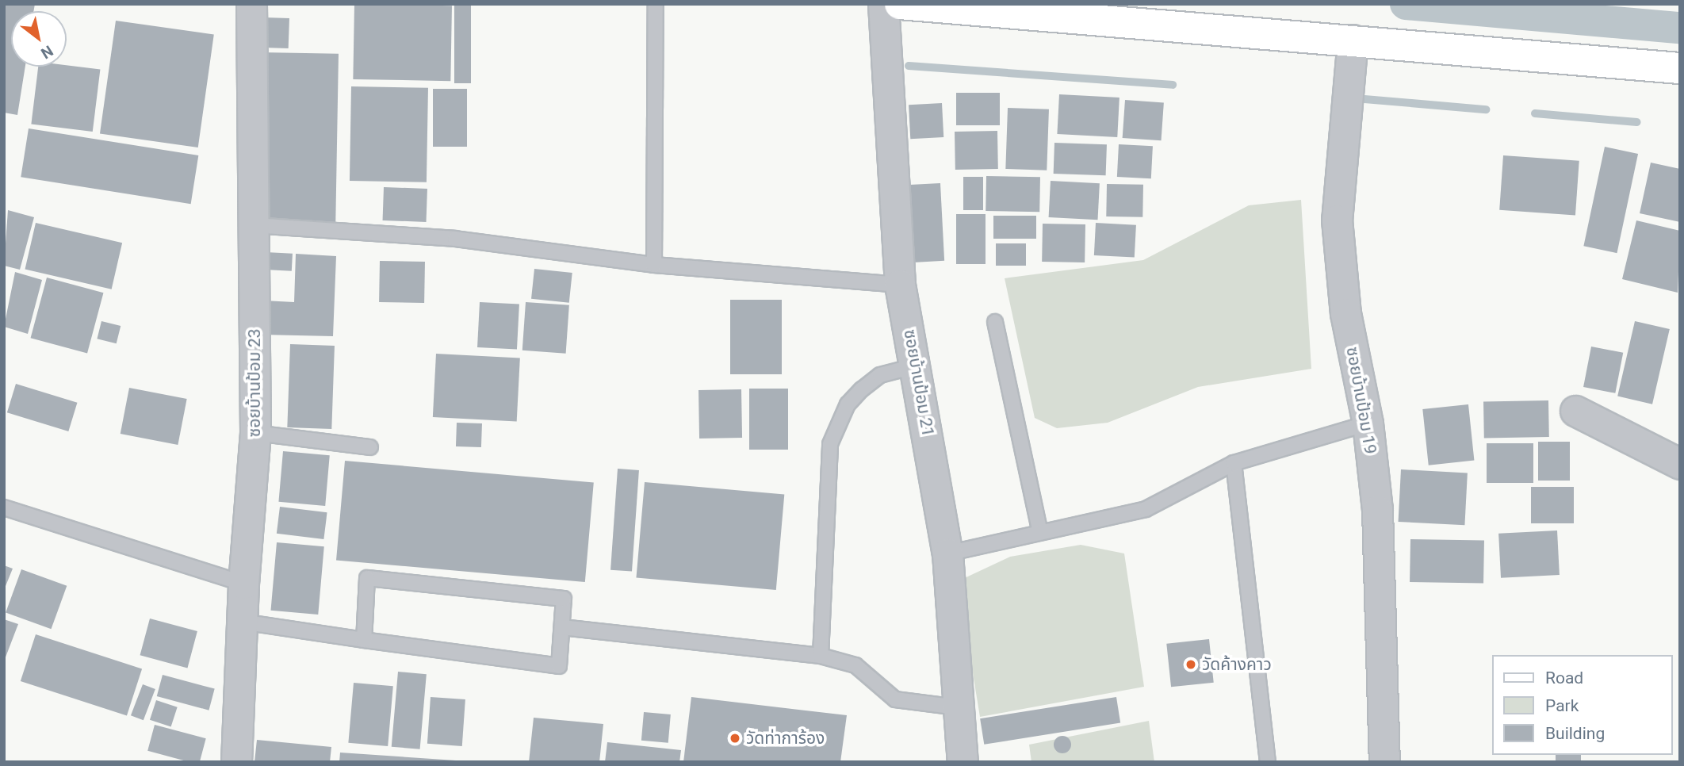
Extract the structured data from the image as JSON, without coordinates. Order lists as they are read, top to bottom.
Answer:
{
  "streets": {
    "street": ["ซอยบ้านป้อม 23", "ซอยบ้านป้อม 21", "ซอยบ้านป้อม 19"]
  },
  "places": ["วัดค้างคาว", "วัดท่าการ้อง"],
  "legend": ["Road", "Park", "Building"],
  "north": "bottom right"
}
